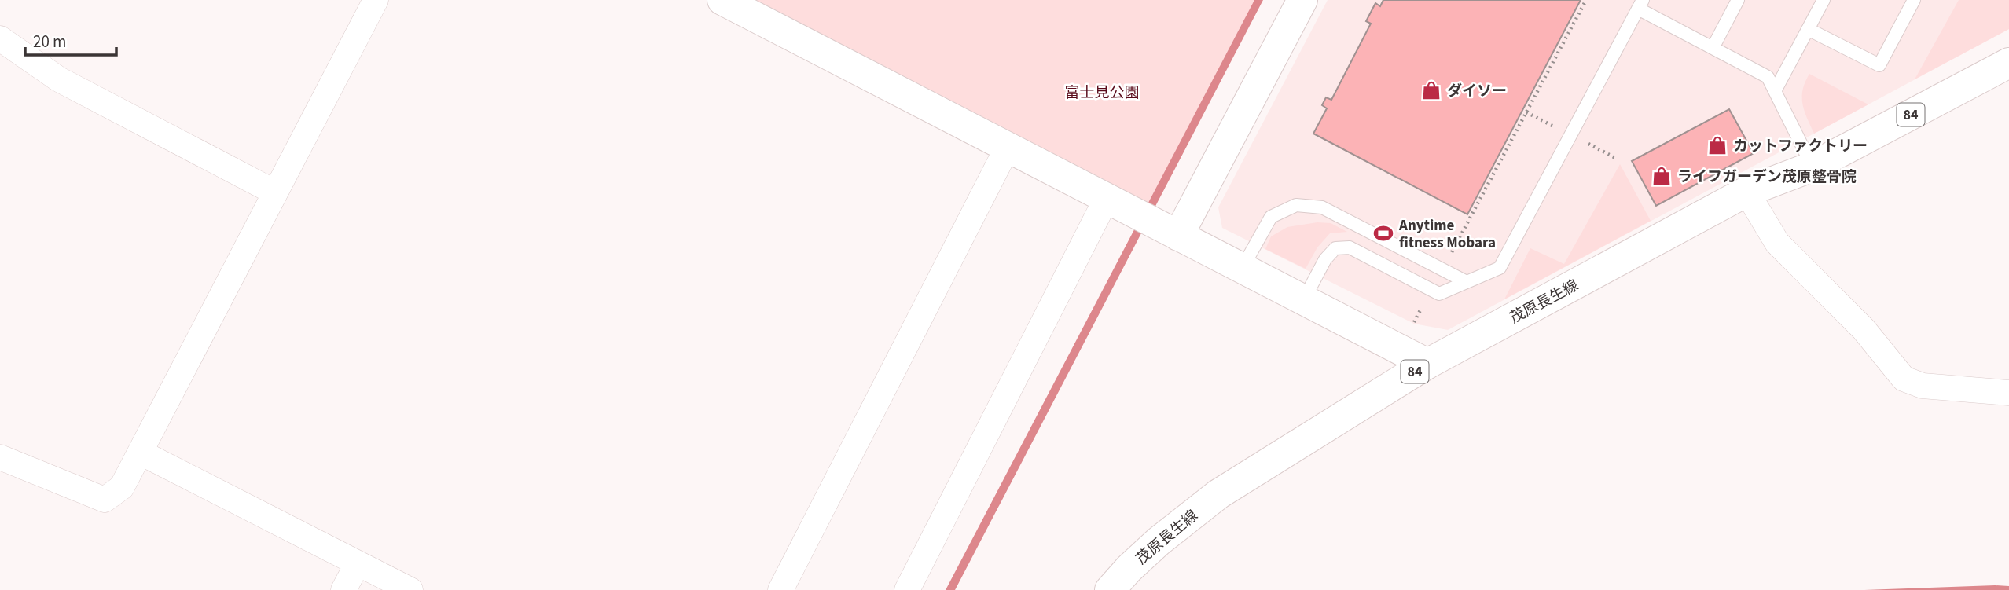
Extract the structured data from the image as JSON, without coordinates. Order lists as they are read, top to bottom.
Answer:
{
  "streets": {
    "street": ["84", "茂原長生線"]
  },
  "parks": ["富士見公園"],
  "places": {
    "shop": ["ダイソー", "カットファクトリー", "ライフガーデン茂原整骨院"],
    "sports": ["Anytime fitness Mobara"]
  },
  "scale_bar": "20 m"
}
